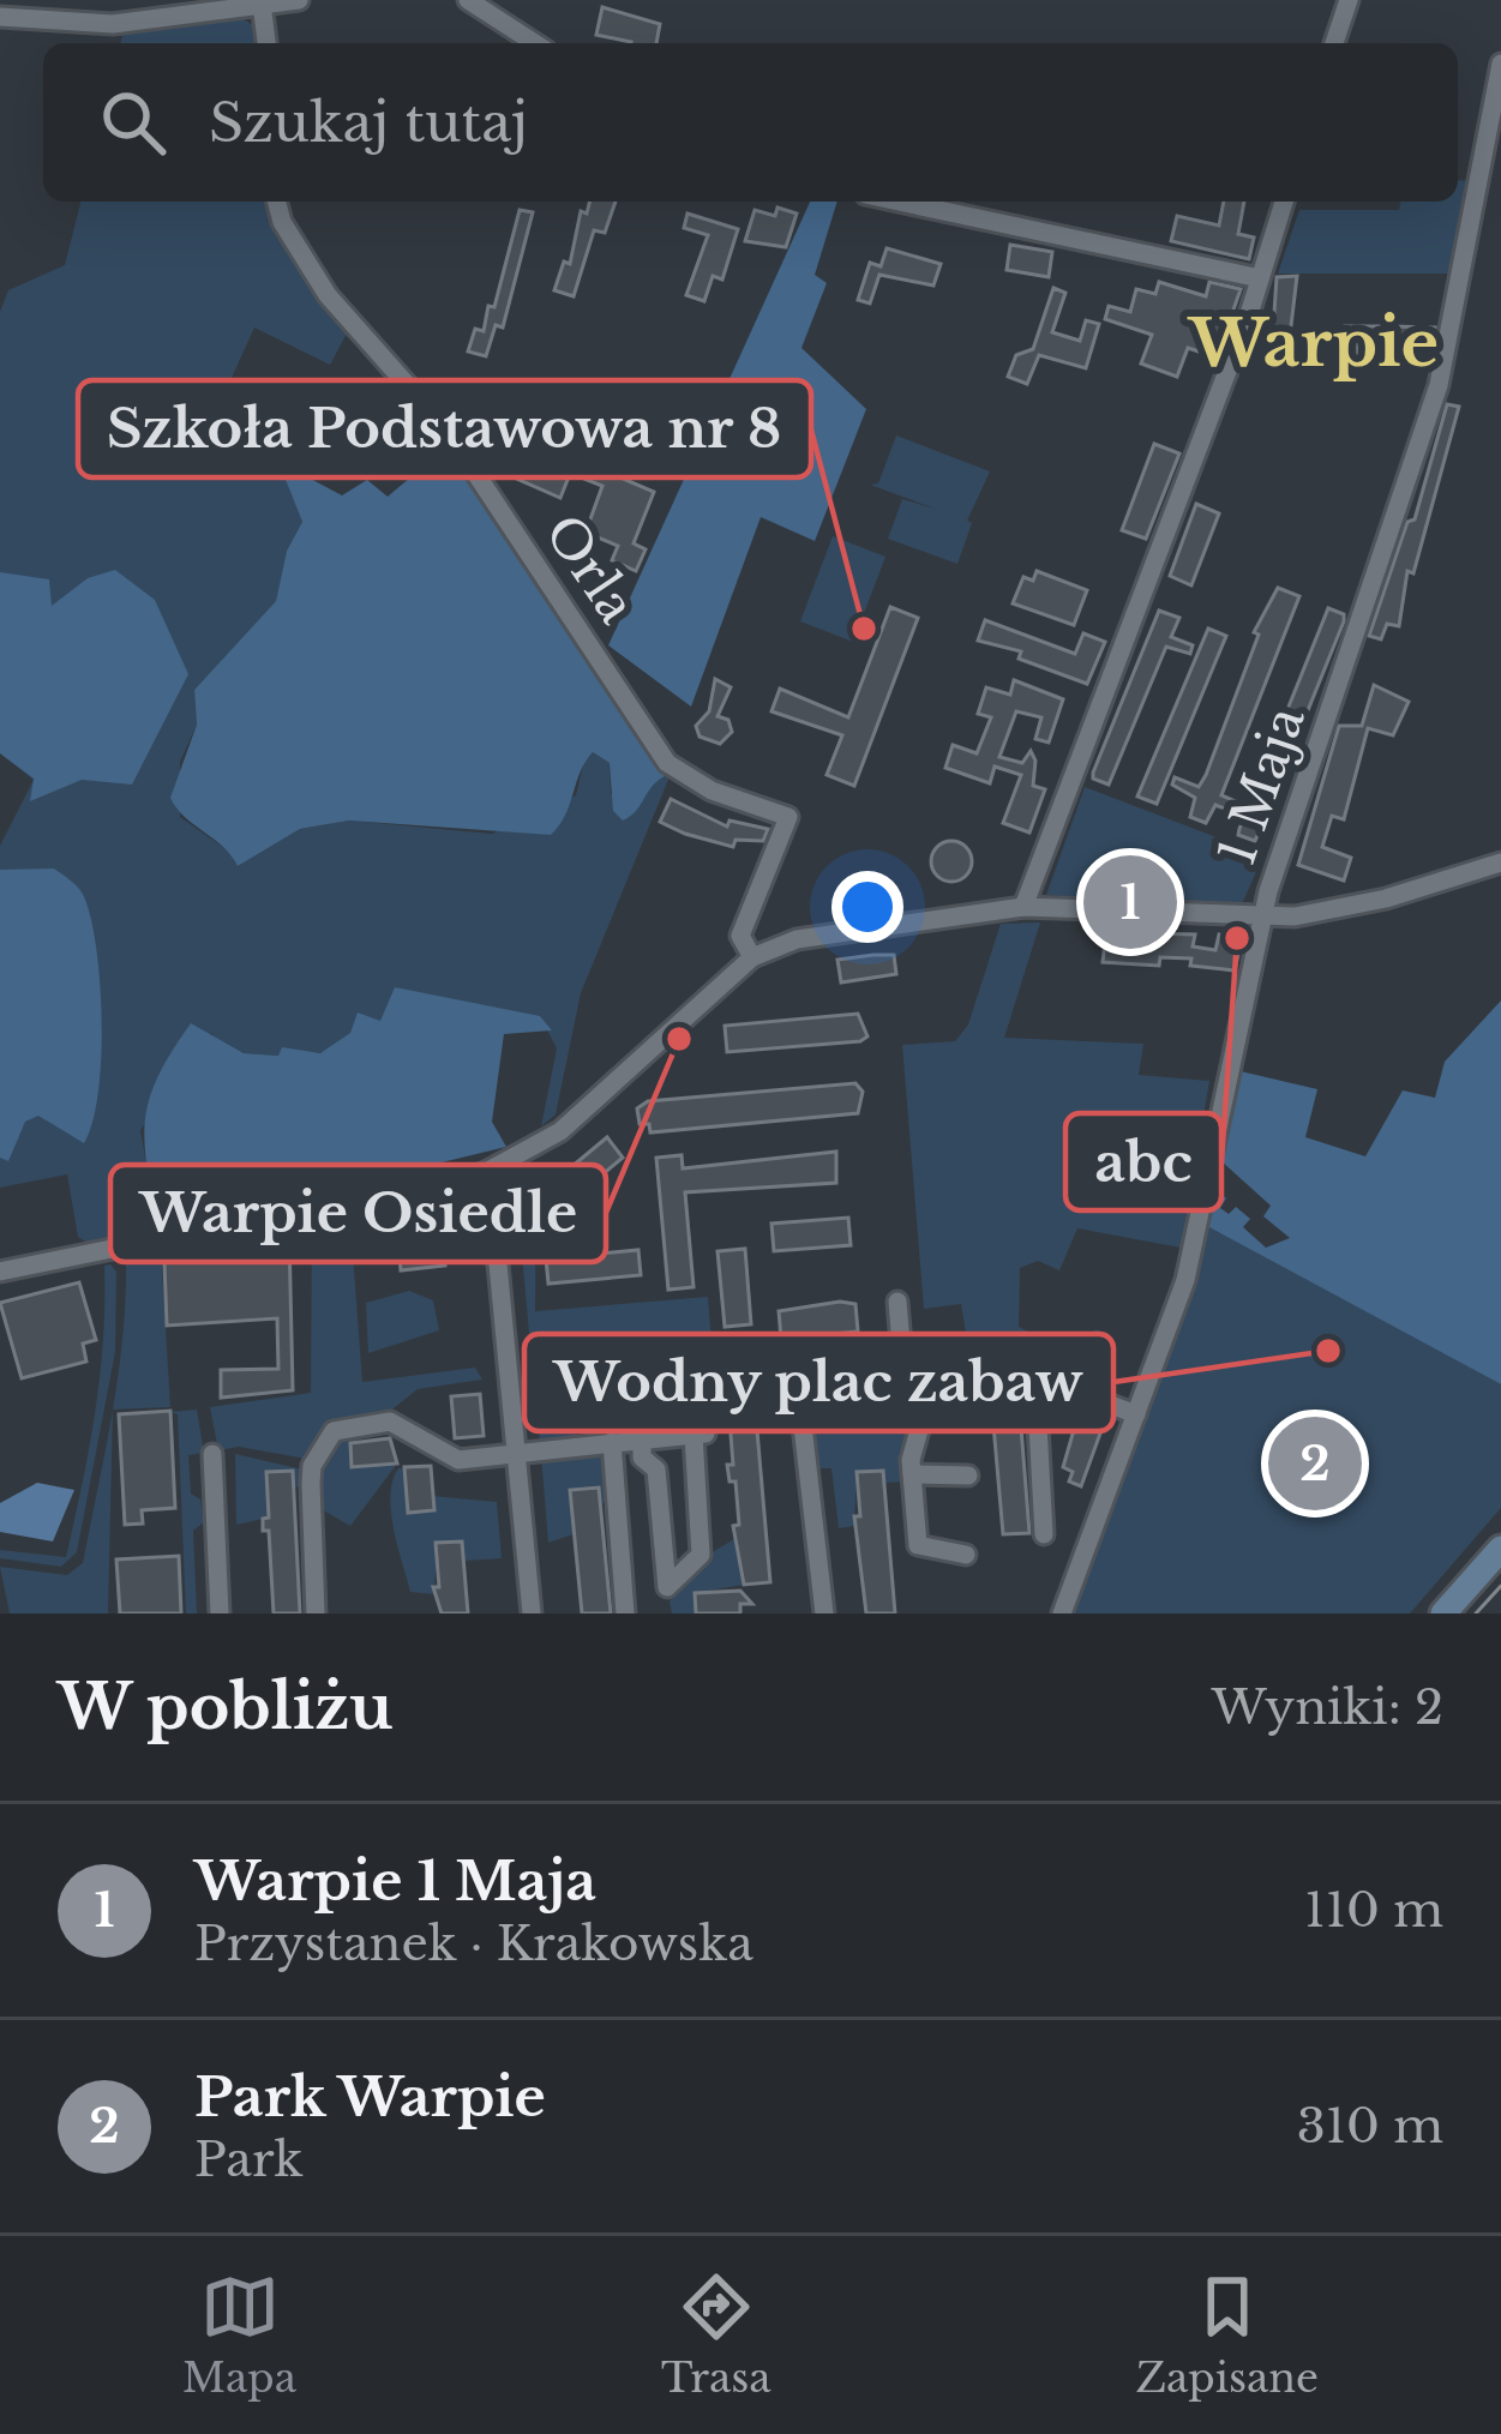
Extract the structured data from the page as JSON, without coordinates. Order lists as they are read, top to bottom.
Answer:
{
  "streets": {
    "street": ["Orla", "1 Maja"]
  },
  "districts": ["Warpie"],
  "places": [
    "Szkoła Podstawowa nr 8",
    "abc",
    "Warpie Osiedle",
    "Wodny plac zabaw"
  ],
  "page": {
    "search": "Szukaj tutaj",
    "pins": ["1", "2"],
    "heading": ["W pobliżu", "Wyniki: 2"],
    "list": [
      {
        "mark": "1",
        "name": "Warpie 1 Maja",
        "note": "Przystanek · Krakowska",
        "value": "110 m"
      },
      {
        "mark": "2",
        "name": "Park Warpie",
        "note": "Park",
        "value": "310 m"
      }
    ],
    "nav": ["Mapa", "Trasa", "Zapisane"]
  }
}
